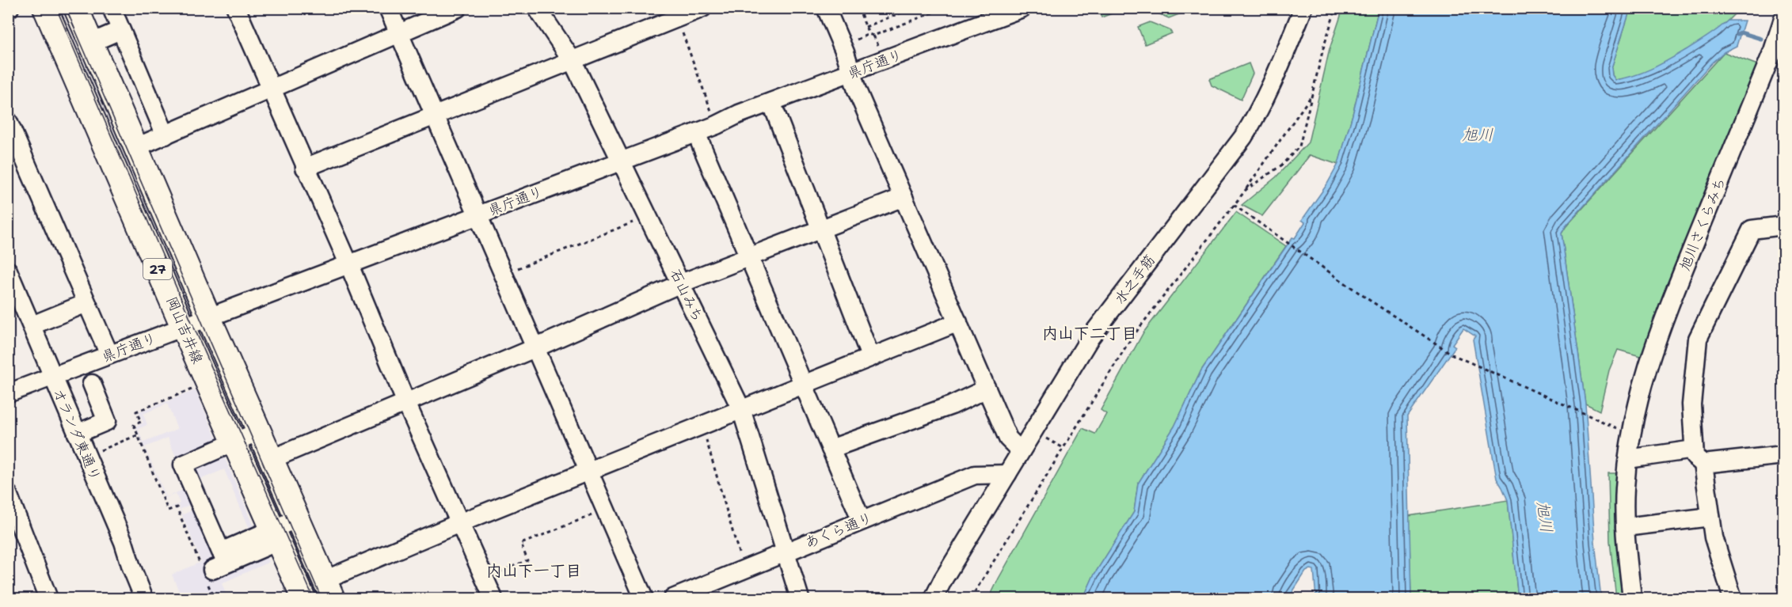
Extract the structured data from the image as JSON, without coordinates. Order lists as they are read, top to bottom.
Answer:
{
  "streets": {
    "main road": ["27", "岡山吉井線"],
    "street": [
      "県庁通り",
      "旭川さくらみち",
      "水之手筋",
      "石山みち",
      "オランダ東通り",
      "あくら通り"
    ]
  },
  "crossings": [
    ["県庁通り", "石山みち"],
    ["県庁通り", "岡山吉井線"],
    ["県庁通り", "オランダ東通り"],
    ["水之手筋", "あくら通り"],
    ["石山みち", "あくら通り"]
  ],
  "districts": ["内山下二丁目", "内山下一丁目"],
  "water": ["旭川"]
}
